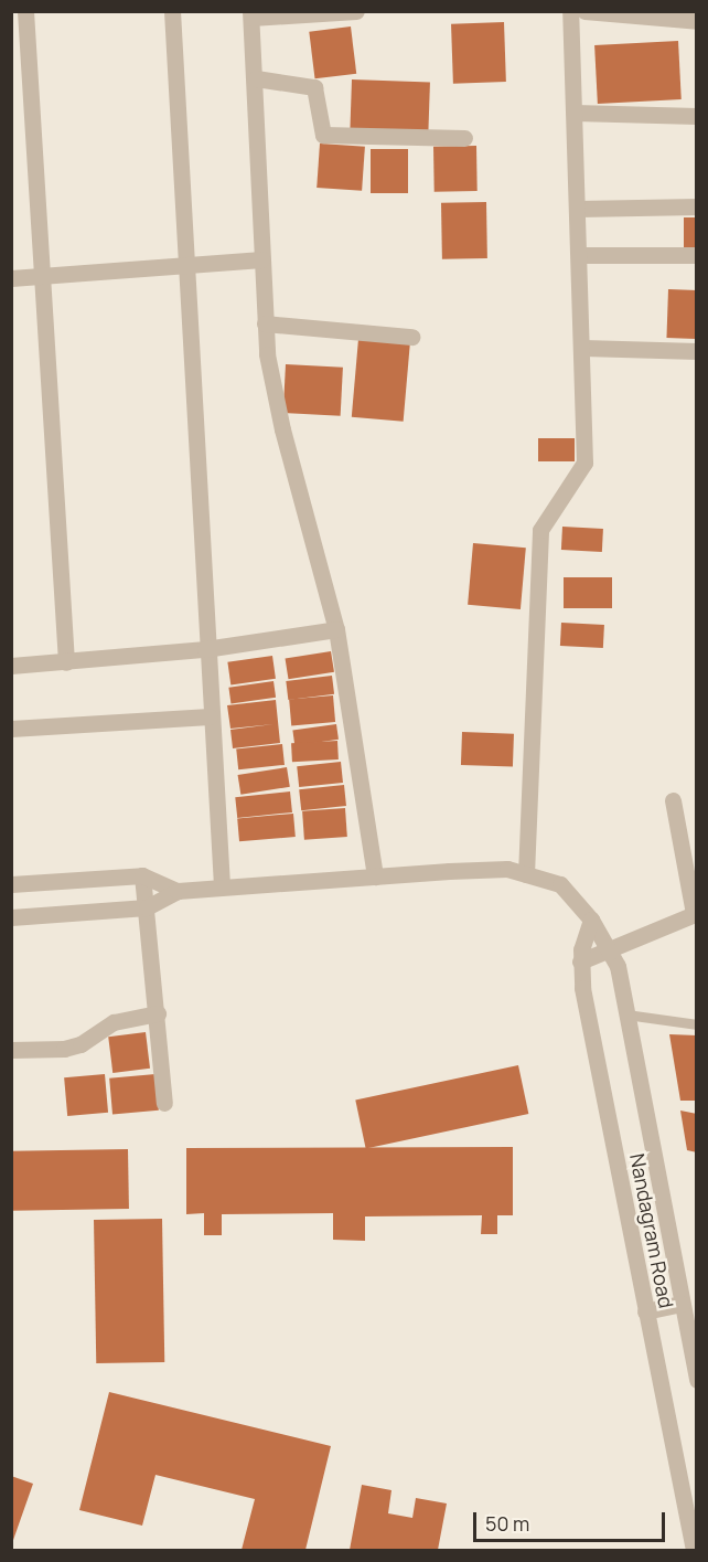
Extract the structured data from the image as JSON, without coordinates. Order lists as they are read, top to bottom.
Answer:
{
  "streets": {
    "street": ["Nandagram Road"]
  },
  "scale_bar": "50 m"
}
